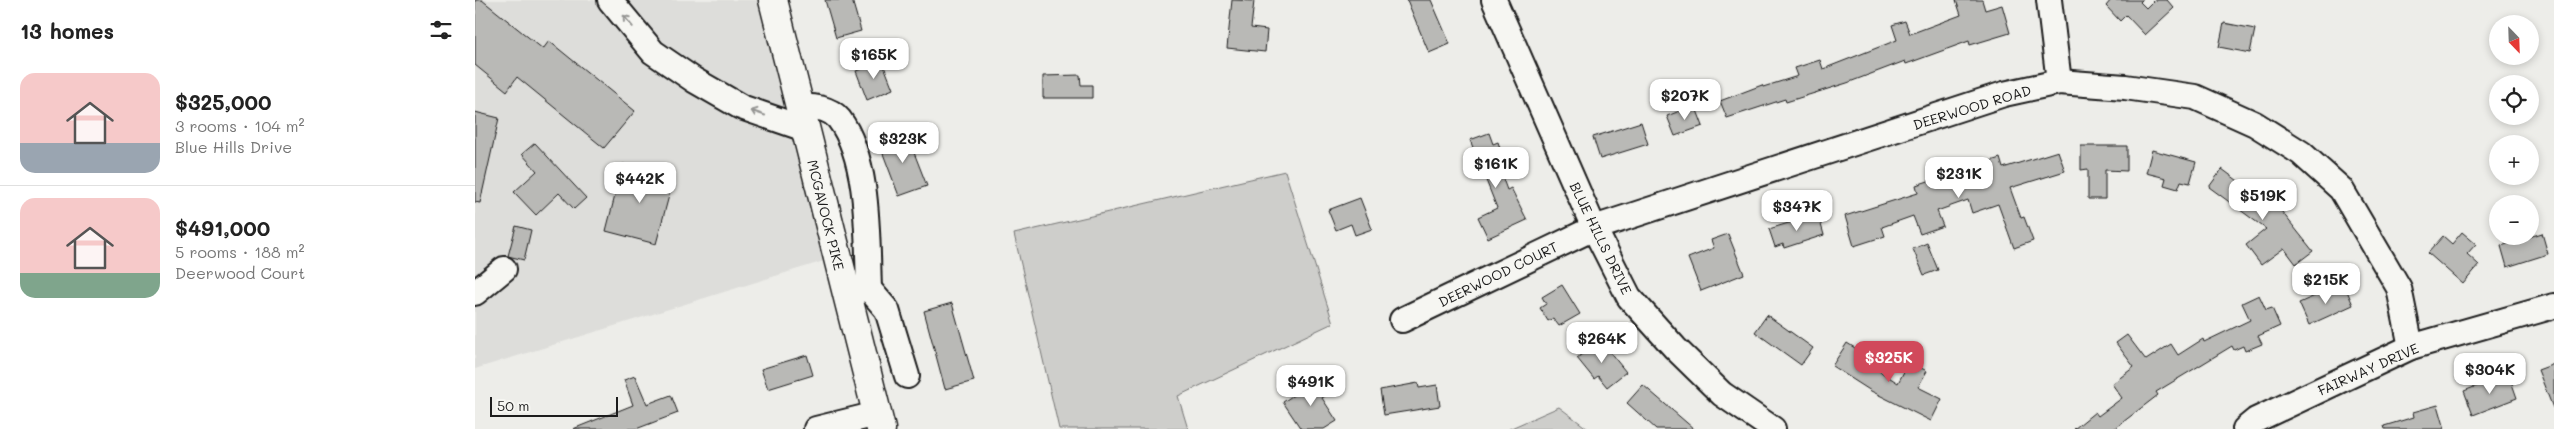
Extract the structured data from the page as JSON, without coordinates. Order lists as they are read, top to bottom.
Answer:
{
  "streets": {
    "main road": ["MCGAVOCK PIKE"],
    "street": [
      "DEERWOOD ROAD",
      "BLUE HILLS DRIVE",
      "DEERWOOD COURT",
      "FAIRWAY DRIVE"
    ]
  },
  "crossings": [
    ["DEERWOOD ROAD", "BLUE HILLS DRIVE"],
    ["DEERWOOD ROAD", "DEERWOOD COURT"],
    ["DEERWOOD ROAD", "FAIRWAY DRIVE"],
    ["BLUE HILLS DRIVE", "DEERWOOD COURT"]
  ],
  "scale_bar": "50 m",
  "north": "bottom right",
  "page": {
    "heading": "13 homes",
    "map_buttons": ["+", "−"],
    "price": [
      "$165K",
      "$207K",
      "$323K",
      "$161K",
      "$231K",
      "$442K",
      "$519K",
      "$347K",
      "$215K",
      "$264K",
      "$325K",
      "$304K",
      "$491K"
    ],
    "list": [
      {
        "name": "$325,000",
        "note": "3 rooms · 104 m² · Blue Hills Drive"
      },
      {
        "name": "$491,000",
        "note": "5 rooms · 188 m² · Deerwood Court"
      }
    ],
    "scale": "50 m"
  }
}
